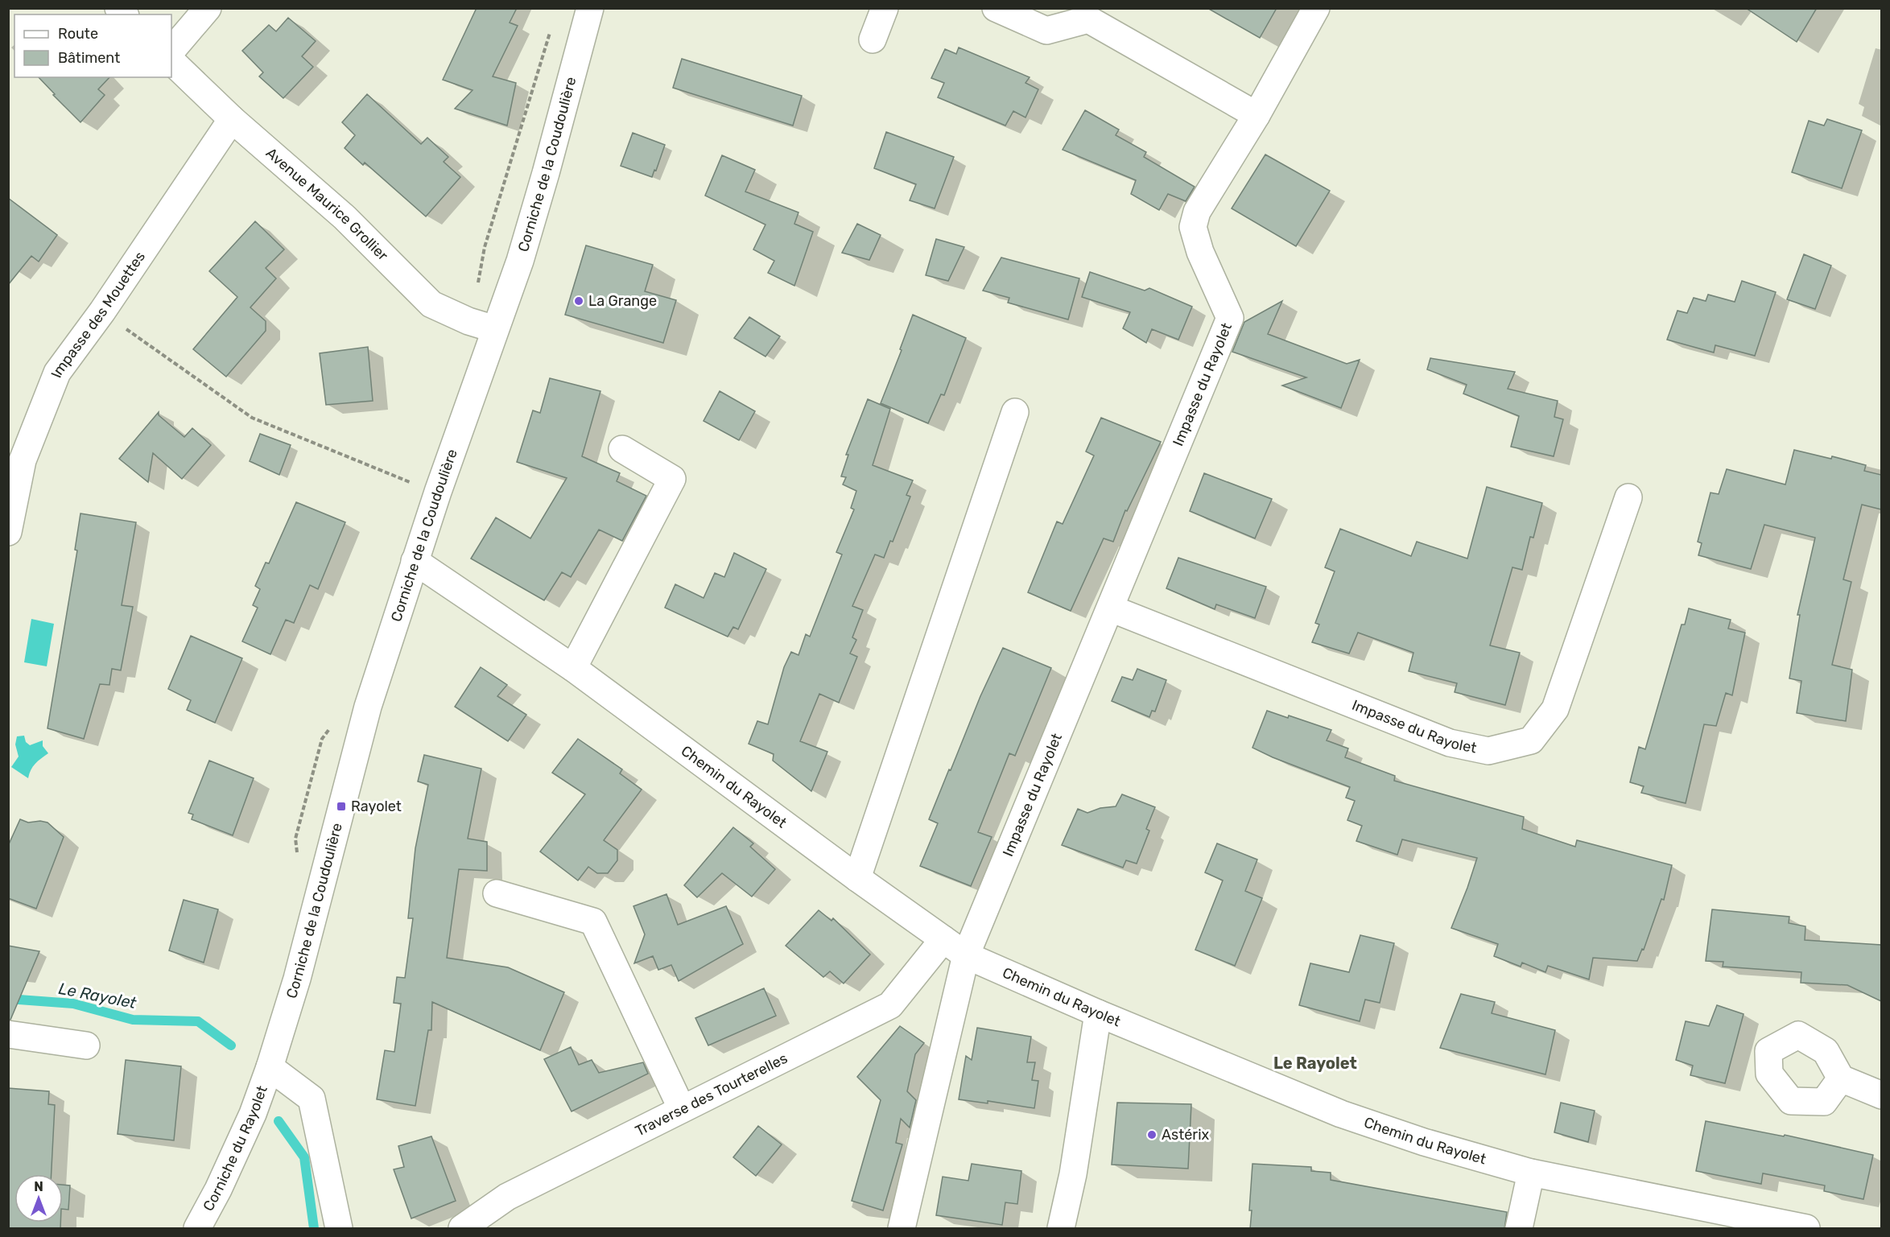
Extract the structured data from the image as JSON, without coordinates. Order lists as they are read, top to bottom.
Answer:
{
  "streets": {
    "street": [
      "Corniche de la Coudoulière",
      "Avenue Maurice Grollier",
      "Impasse des Mouettes",
      "Impasse du Rayolet",
      "Chemin du Rayolet",
      "Traverse des Tourterelles",
      "Corniche du Rayolet"
    ]
  },
  "crossings": [
    ["Corniche de la Coudoulière", "Avenue Maurice Grollier"],
    ["Corniche de la Coudoulière", "Chemin du Rayolet"],
    ["Corniche de la Coudoulière", "Corniche du Rayolet"],
    ["Avenue Maurice Grollier", "Impasse des Mouettes"],
    ["Impasse du Rayolet", "Chemin du Rayolet"],
    ["Chemin du Rayolet", "Traverse des Tourterelles"]
  ],
  "districts": ["Le Rayolet"],
  "water": ["Le Rayolet"],
  "places": {
    "other": ["La Grange", "Astérix"],
    "transit": ["Rayolet"]
  },
  "legend": ["Route", "Bâtiment"],
  "north": "top"
}
